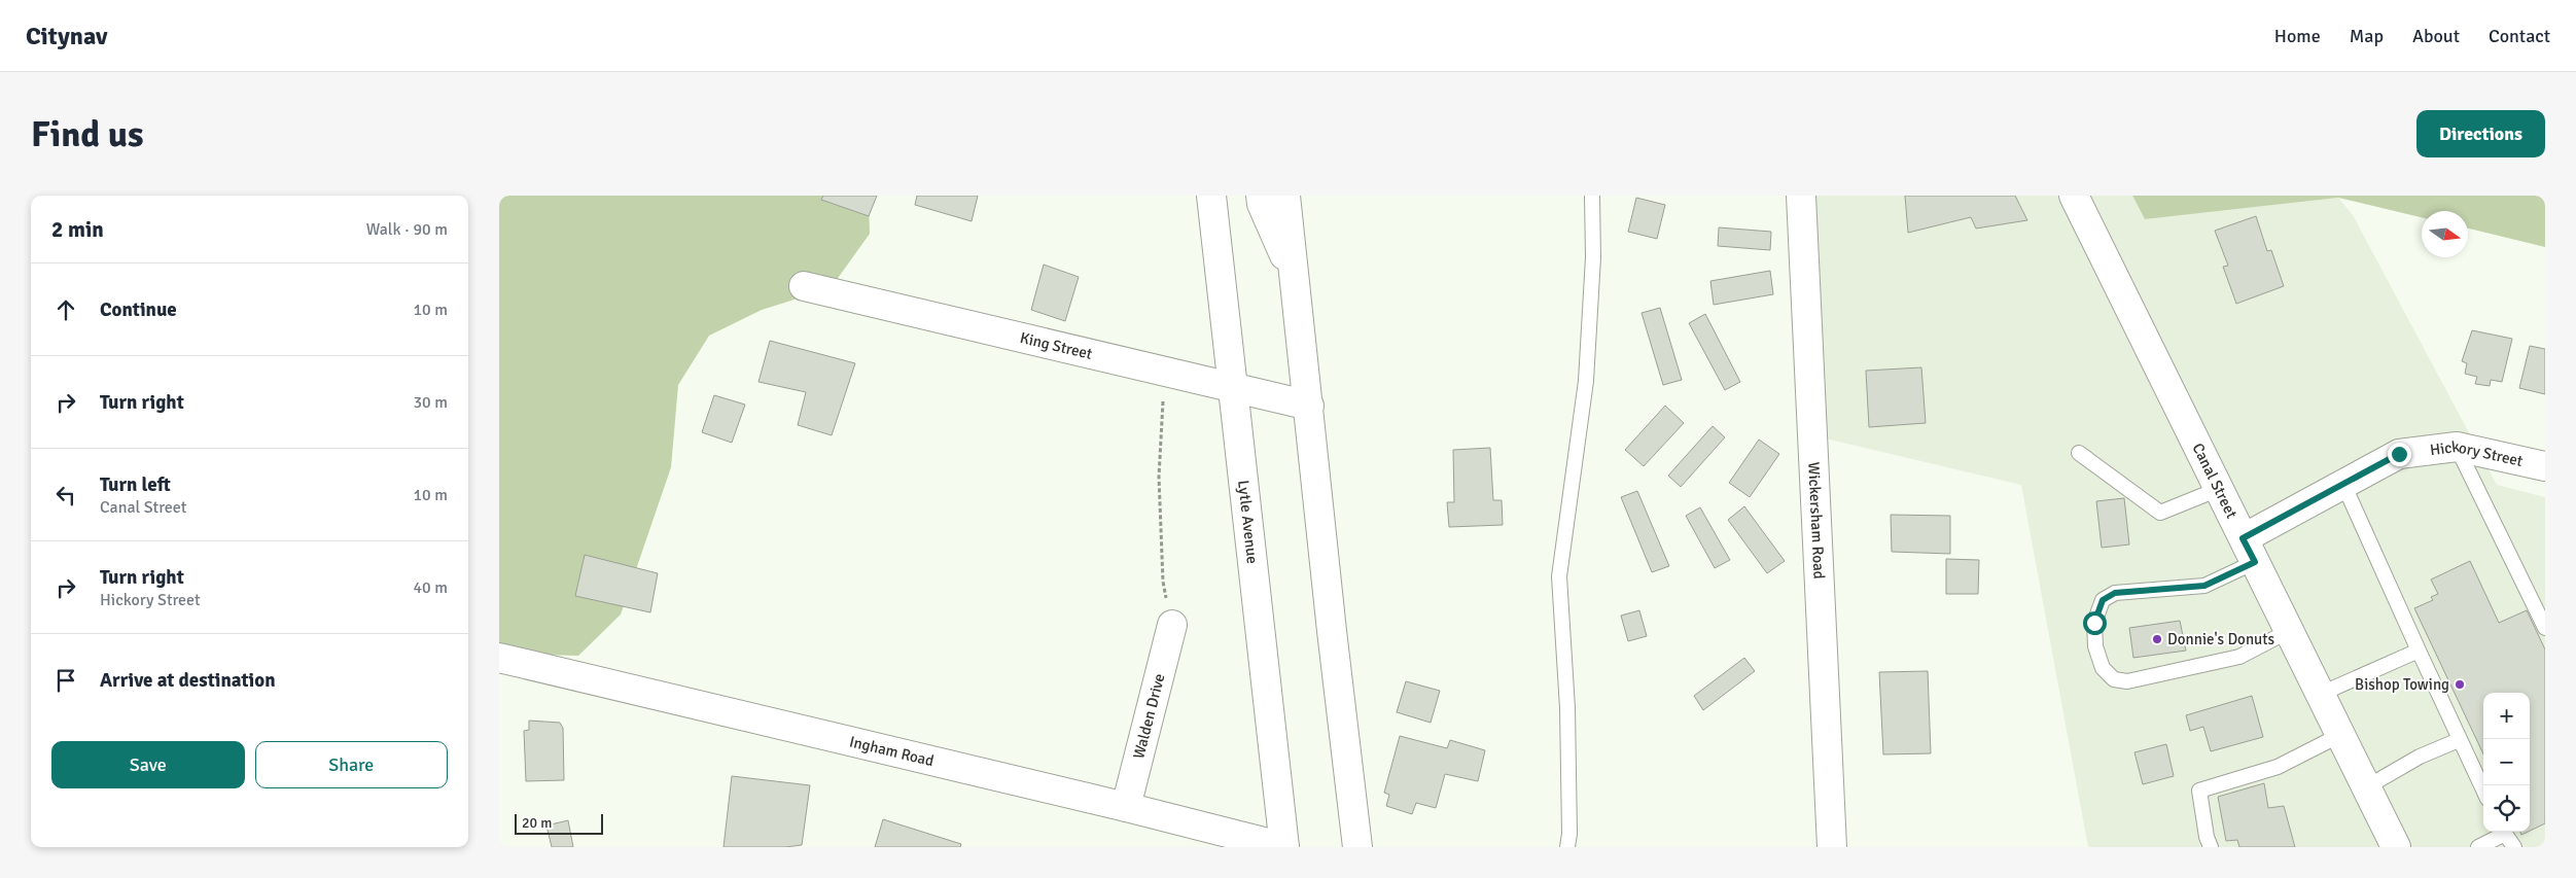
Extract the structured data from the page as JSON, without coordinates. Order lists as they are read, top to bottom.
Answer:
{
  "streets": {
    "street": [
      "King Street",
      "Hickory Street",
      "Canal Street",
      "Lytle Avenue",
      "Wickersham Road",
      "Walden Drive",
      "Ingham Road"
    ]
  },
  "crossings": [
    ["King Street", "Lytle Avenue"],
    ["Hickory Street", "Canal Street"],
    ["Lytle Avenue", "Ingham Road"],
    ["Walden Drive", "Ingham Road"]
  ],
  "places": ["Donnie's Donuts", "Bishop Towing"],
  "scale_bar": "20 m",
  "north": "right",
  "page": {
    "header": "Citynav",
    "nav": [
      "Home",
      "Map",
      "About",
      "Contact"
    ],
    "buttons": [
      "Directions",
      ["Save", "Share"]
    ],
    "title": "Find us",
    "heading": ["2 min", "Walk · 90 m"],
    "list": [
      ["Continue", "10 m"],
      ["Turn right", "30 m"],
      ["Turn left", "Canal Street", "10 m"],
      ["Turn right", "Hickory Street", "40 m"],
      "Arrive at destination"
    ],
    "map_buttons": ["+", "−"],
    "scale": "20 m"
  }
}
